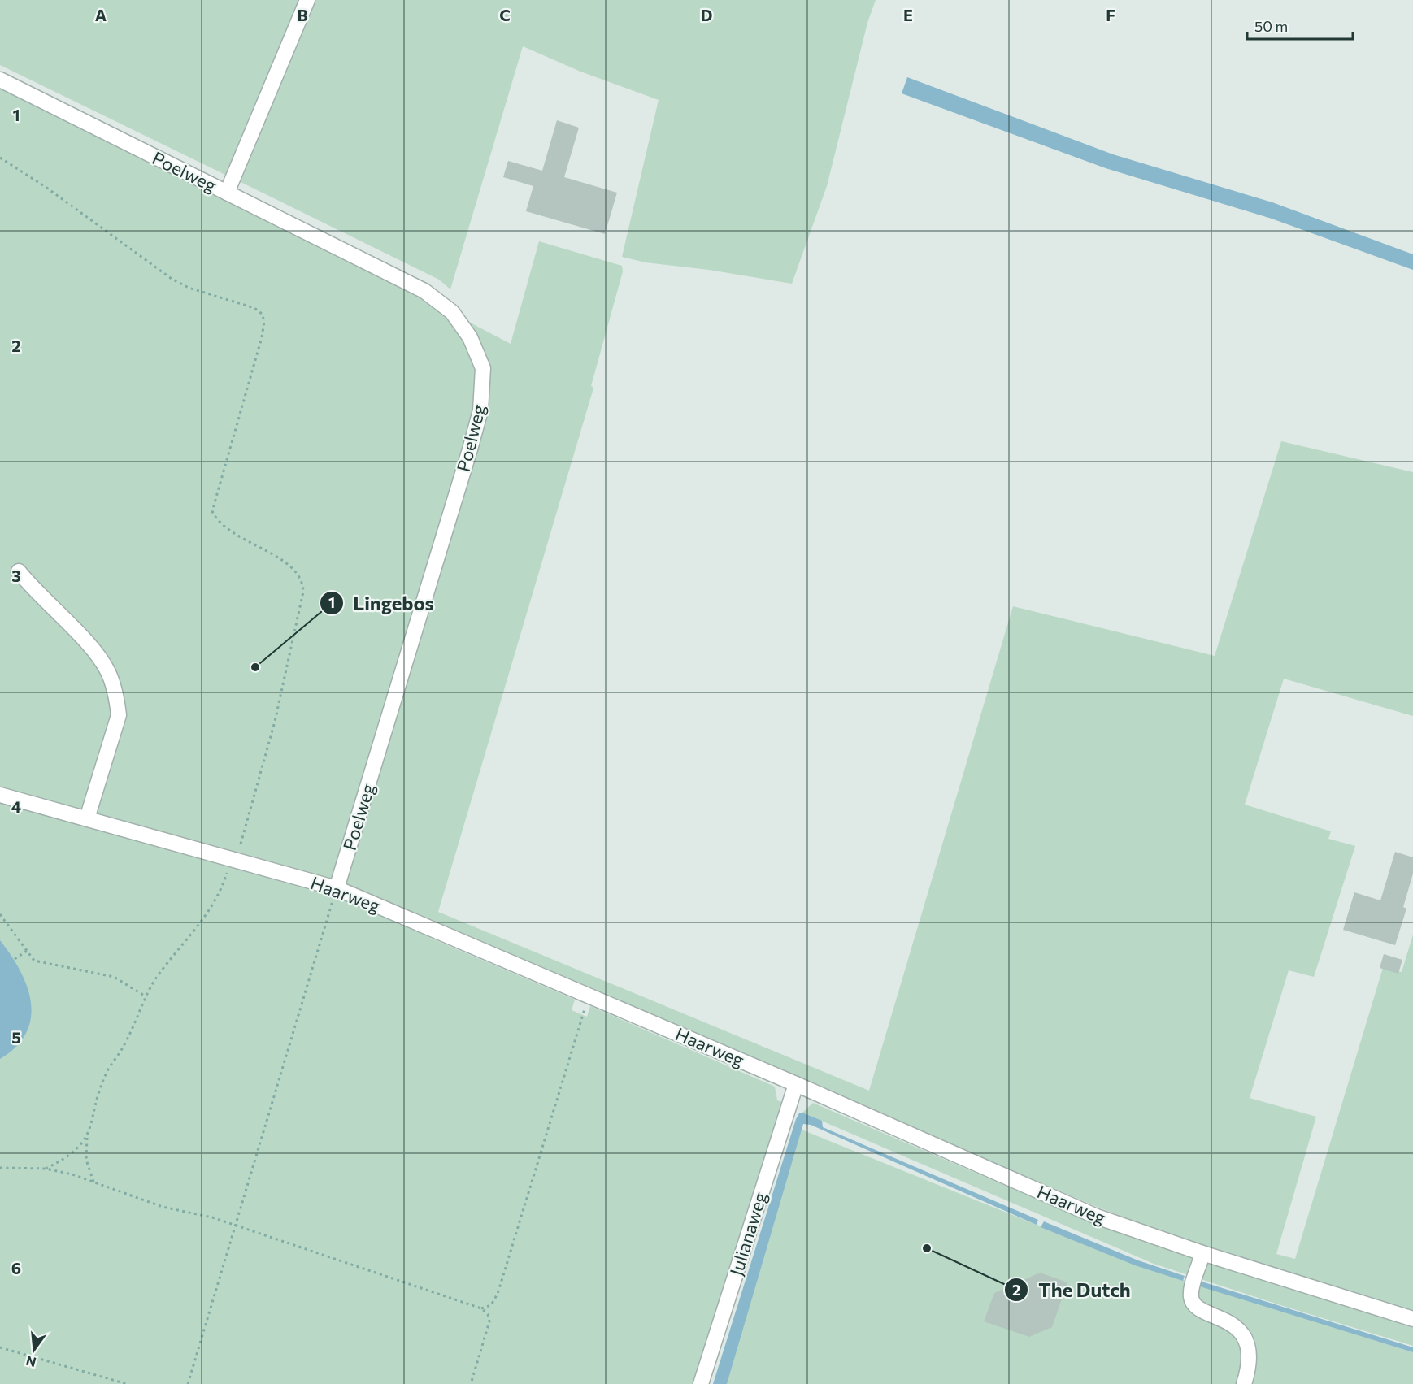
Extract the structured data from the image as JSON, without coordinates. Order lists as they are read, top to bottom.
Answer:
{
  "streets": {
    "street": ["Poelweg", "Haarweg", "Julianaweg"]
  },
  "crossings": [
    ["Poelweg", "Haarweg"],
    ["Haarweg", "Julianaweg"]
  ],
  "places": ["Lingebos", "The Dutch"],
  "scale_bar": "50 m",
  "north": "bottom",
  "grid": {
    "columns": [
      "A",
      "B",
      "C",
      "D",
      "E",
      "F"
    ],
    "rows": [
      "1",
      "2",
      "3",
      "4",
      "5",
      "6"
    ]
  }
}
